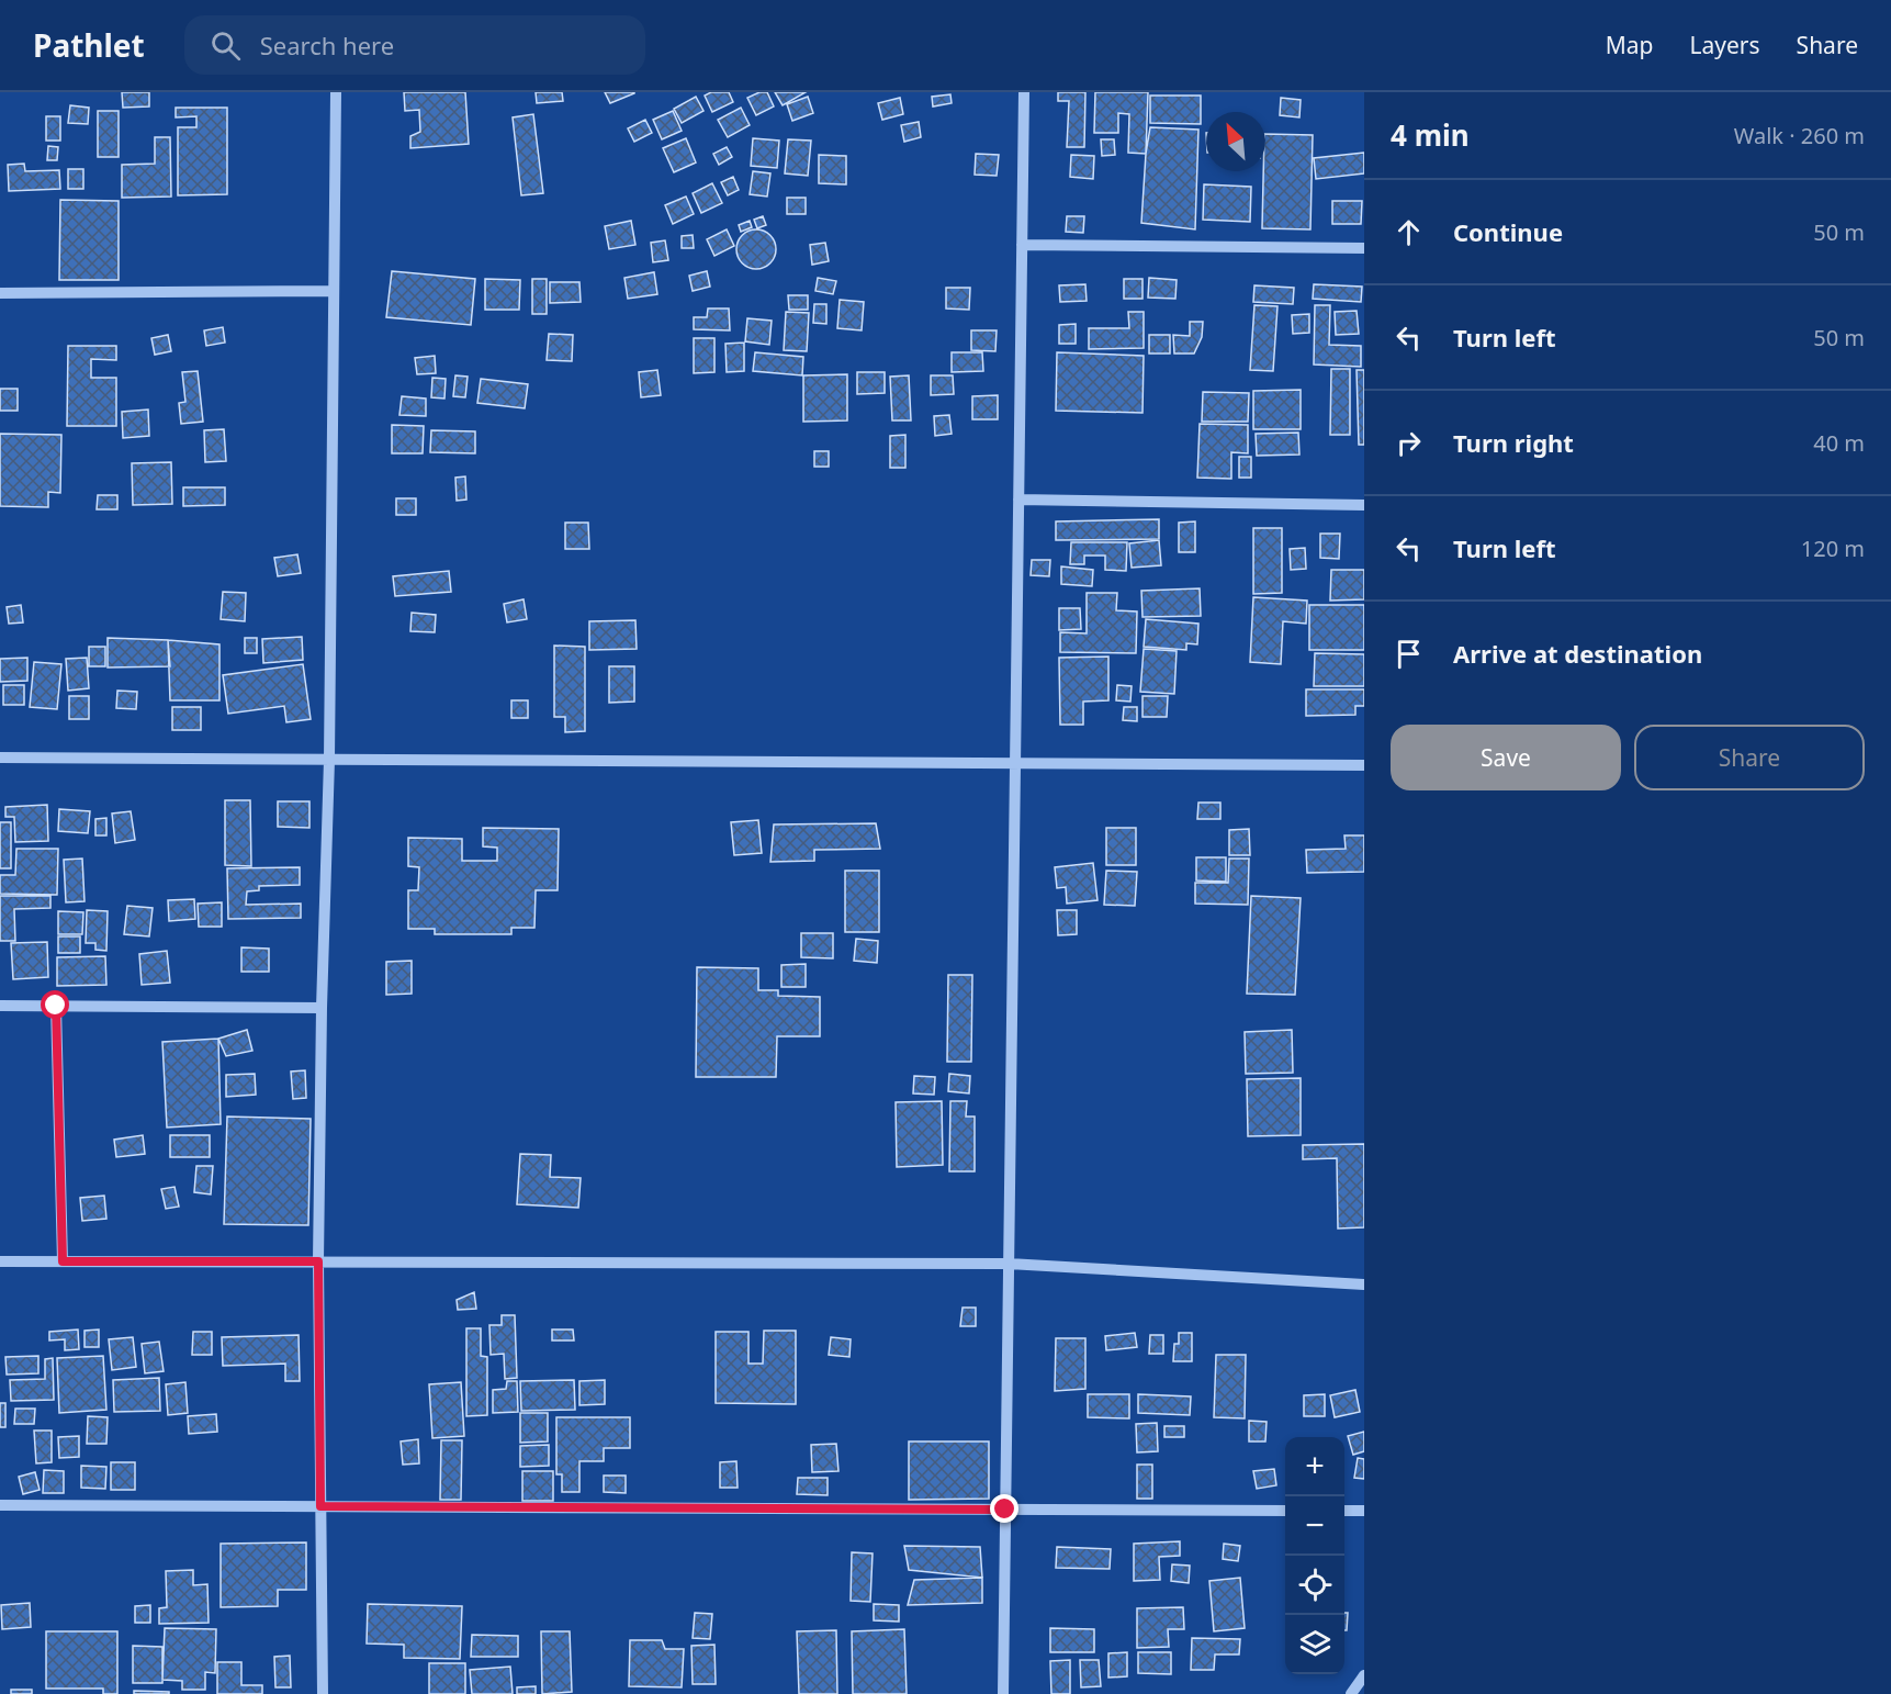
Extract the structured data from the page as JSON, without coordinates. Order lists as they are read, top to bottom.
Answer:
{
  "north": "top left",
  "page": {
    "header": "Pathlet",
    "search": "Search here",
    "nav": ["Map", "Layers", "Share"],
    "heading": ["4 min", "Walk · 260 m"],
    "list": [
      ["Continue", "50 m"],
      ["Turn left", "50 m"],
      ["Turn right", "40 m"],
      ["Turn left", "120 m"],
      "Arrive at destination"
    ],
    "buttons": ["Save", "Share"],
    "map_buttons": ["+", "−"]
  }
}
